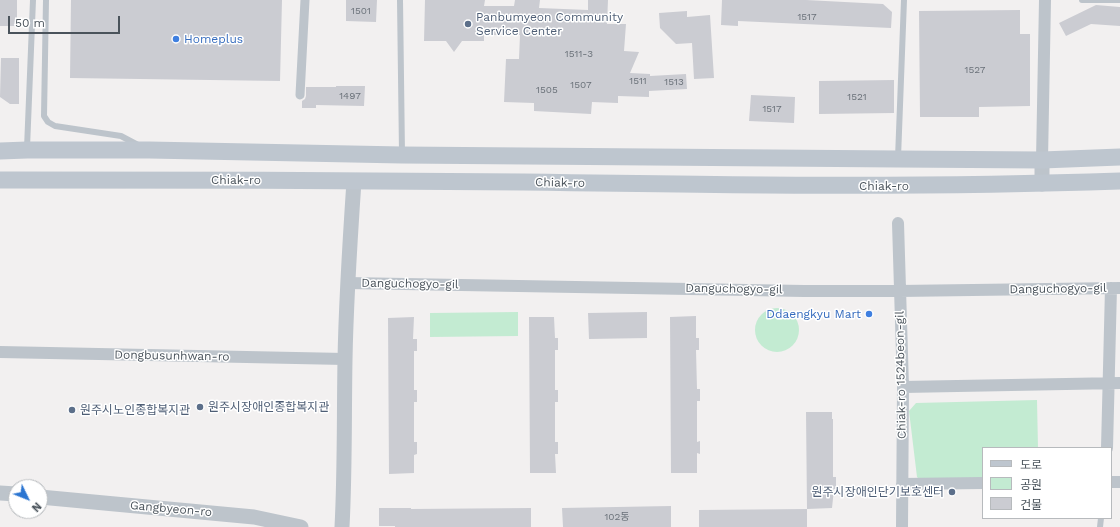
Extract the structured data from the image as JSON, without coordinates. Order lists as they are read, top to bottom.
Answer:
{
  "streets": {
    "main road": ["Chiak-ro"],
    "street": [
      "Danguchogyo-gil",
      "Dongbusunhwan-ro",
      "Chiak-ro 1524beon-gil",
      "Gangbyeon-ro"
    ]
  },
  "crossings": [
    ["Danguchogyo-gil", "Chiak-ro 1524beon-gil"]
  ],
  "places": [
    "Panbumyeon Community Service Center",
    "Homeplus",
    "Ddaengkyu Mart",
    "원주시장애인종합복지관",
    "원주시노인종합복지관",
    "원주시장애인단기보호센터"
  ],
  "house_numbers": [
    "1501",
    "1517",
    "1511-3",
    "1527",
    "1511",
    "1513",
    "1507",
    "1505",
    "1497",
    "1521",
    "1517",
    "102동"
  ],
  "legend": ["도로", "공원", "건물"],
  "scale_bar": "50 m",
  "north": "bottom right"
}
